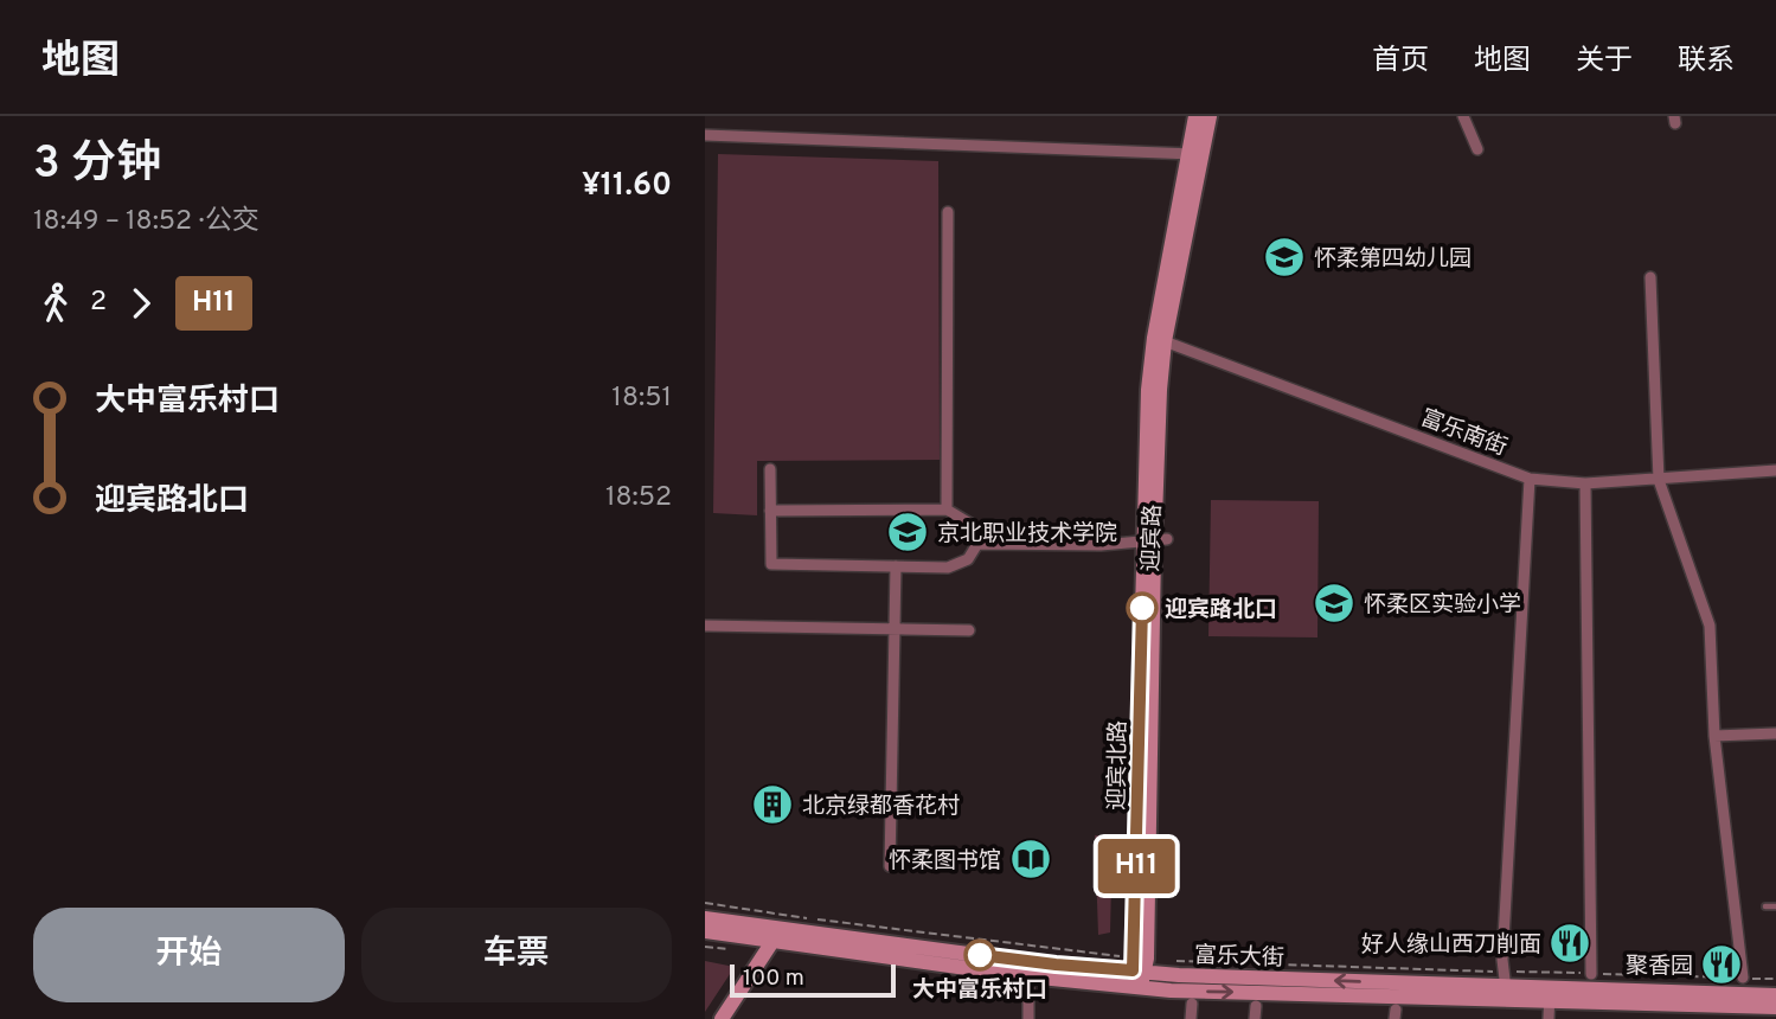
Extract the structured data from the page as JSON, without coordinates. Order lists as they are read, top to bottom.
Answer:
{
  "streets": {
    "main road": ["迎宾北路", "富乐大街"],
    "street": ["富乐南街"]
  },
  "crossings": [
    ["富乐南街", "迎宾北路"],
    ["迎宾北路", "富乐大街"]
  ],
  "places": {
    "school or university": ["怀柔第四幼儿园", "京北职业技术学院", "怀柔区实验小学"],
    "other": ["迎宾路北口", "大中富乐村口"],
    "building": ["北京绿都香花村"],
    "library": ["怀柔图书馆"],
    "restaurant": ["好人缘山西刀削面", "聚香园"]
  },
  "lines": ["bus line H11"],
  "scale_bar": "100 m",
  "page": {
    "header": "地图",
    "nav": [
      "首页",
      "地图",
      "关于",
      "联系"
    ],
    "heading": ["3 分钟", "18:49 – 18:52 · 公交", "¥11.60"],
    "on_map": "H11",
    "legs": ["2", "H11"],
    "list": [
      {
        "name": "大中富乐村口",
        "value": "18:51"
      },
      {
        "name": "迎宾路北口",
        "value": "18:52"
      }
    ],
    "buttons": ["开始", "车票"],
    "scale": "100 m"
  }
}
